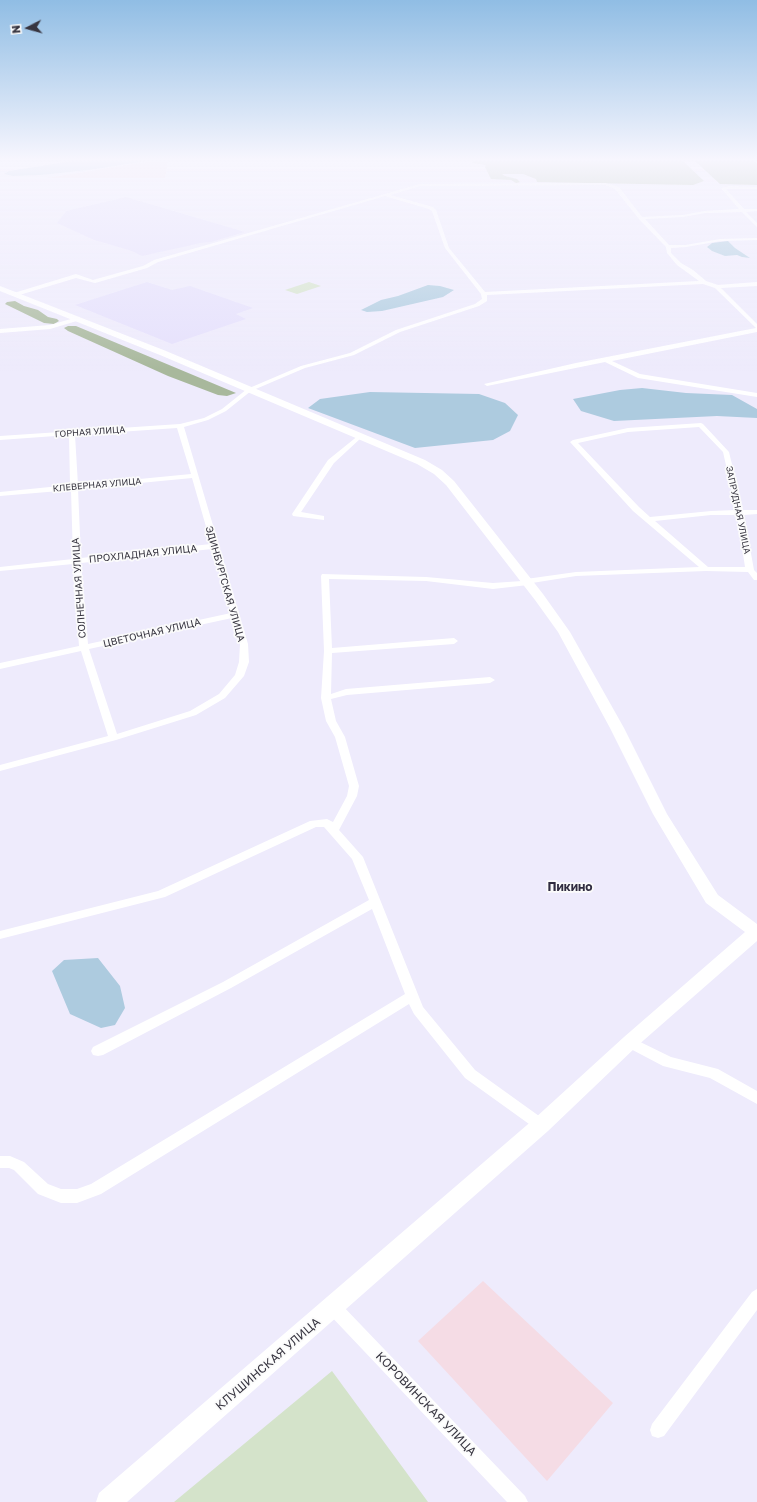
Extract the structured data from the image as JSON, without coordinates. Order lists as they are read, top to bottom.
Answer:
{
  "streets": {
    "street": [
      "ГОРНАЯ УЛИЦА",
      "КЛЕВЕРНАЯ УЛИЦА",
      "ЗАПРУДНАЯ УЛИЦА",
      "ПРОХЛАДНАЯ УЛИЦА",
      "ЭДИНБУРГСКАЯ УЛИЦА",
      "СОЛНЕЧНАЯ УЛИЦА",
      "ЦВЕТОЧНАЯ УЛИЦА",
      "КЛУШИНСКАЯ УЛИЦА",
      "КОРОВИНСКАЯ УЛИЦА"
    ]
  },
  "crossings": [
    ["ГОРНАЯ УЛИЦА", "ЭДИНБУРГСКАЯ УЛИЦА"],
    ["ГОРНАЯ УЛИЦА", "СОЛНЕЧНАЯ УЛИЦА"],
    ["КЛЕВЕРНАЯ УЛИЦА", "ЭДИНБУРГСКАЯ УЛИЦА"],
    ["КЛЕВЕРНАЯ УЛИЦА", "СОЛНЕЧНАЯ УЛИЦА"],
    ["ПРОХЛАДНАЯ УЛИЦА", "ЭДИНБУРГСКАЯ УЛИЦА"],
    ["ПРОХЛАДНАЯ УЛИЦА", "СОЛНЕЧНАЯ УЛИЦА"],
    ["ЭДИНБУРГСКАЯ УЛИЦА", "СОЛНЕЧНАЯ УЛИЦА"],
    ["ЭДИНБУРГСКАЯ УЛИЦА", "ЦВЕТОЧНАЯ УЛИЦА"],
    ["СОЛНЕЧНАЯ УЛИЦА", "ЦВЕТОЧНАЯ УЛИЦА"],
    ["КЛУШИНСКАЯ УЛИЦА", "КОРОВИНСКАЯ УЛИЦА"]
  ],
  "districts": ["Пикино"],
  "north": "left"
}
